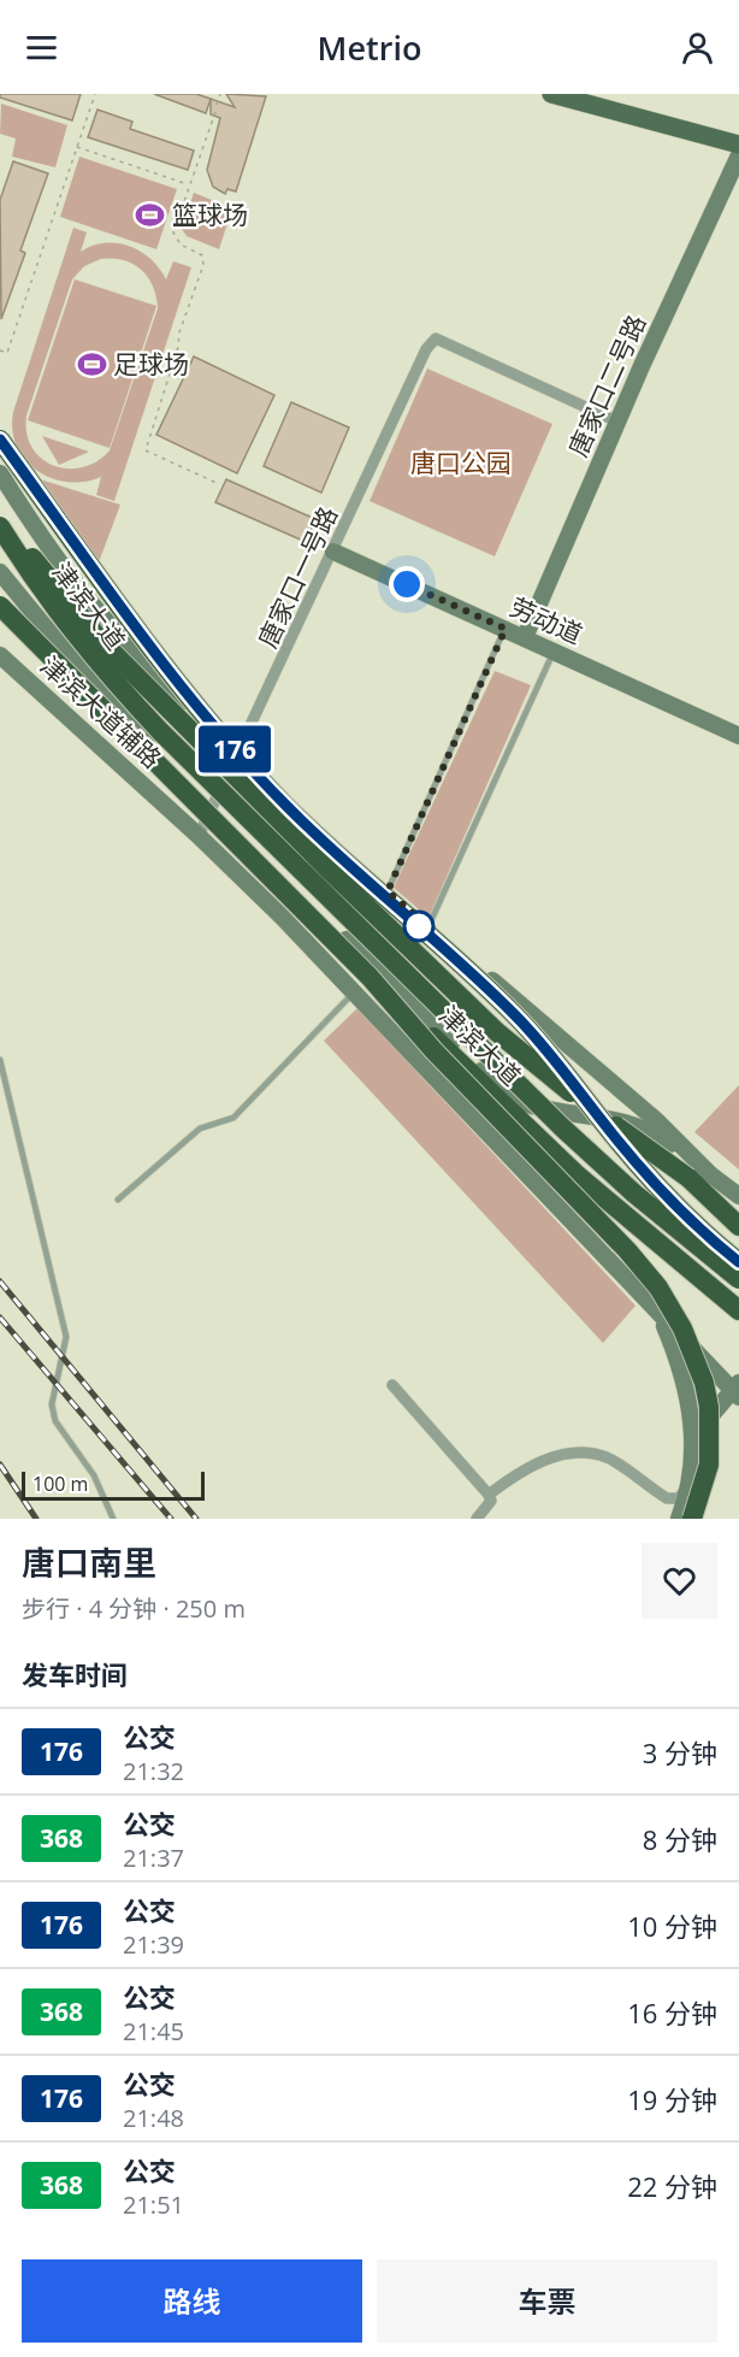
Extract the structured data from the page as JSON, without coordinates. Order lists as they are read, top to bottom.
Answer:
{
  "streets": {
    "highway": ["津滨大道"],
    "main road": ["唐家口二号路", "劳动道", "津滨大道辅路"],
    "street": ["唐家口一号路"]
  },
  "crossings": [
    ["唐家口二号路", "唐家口一号路"],
    ["唐家口二号路", "劳动道"],
    ["唐家口一号路", "劳动道"],
    ["唐家口一号路", "津滨大道辅路"]
  ],
  "parks": ["唐口公园"],
  "places": {
    "sports": ["篮球场", "足球场"]
  },
  "lines": ["bus line 176"],
  "scale_bar": "100 m",
  "page": {
    "header": "Metrio",
    "on_map": "176",
    "scale": "100 m",
    "heading": [
      ["唐口南里", "步行 · 4 分钟 · 250 m"],
      "发车时间"
    ],
    "list": [
      {
        "mark": "176",
        "name": "公交",
        "note": "21:32",
        "value": "3 分钟"
      },
      {
        "mark": "368",
        "name": "公交",
        "note": "21:37",
        "value": "8 分钟"
      },
      {
        "mark": "176",
        "name": "公交",
        "note": "21:39",
        "value": "10 分钟"
      },
      {
        "mark": "368",
        "name": "公交",
        "note": "21:45",
        "value": "16 分钟"
      },
      {
        "mark": "176",
        "name": "公交",
        "note": "21:48",
        "value": "19 分钟"
      },
      {
        "mark": "368",
        "name": "公交",
        "note": "21:51",
        "value": "22 分钟"
      }
    ],
    "buttons": ["路线", "车票"]
  }
}
